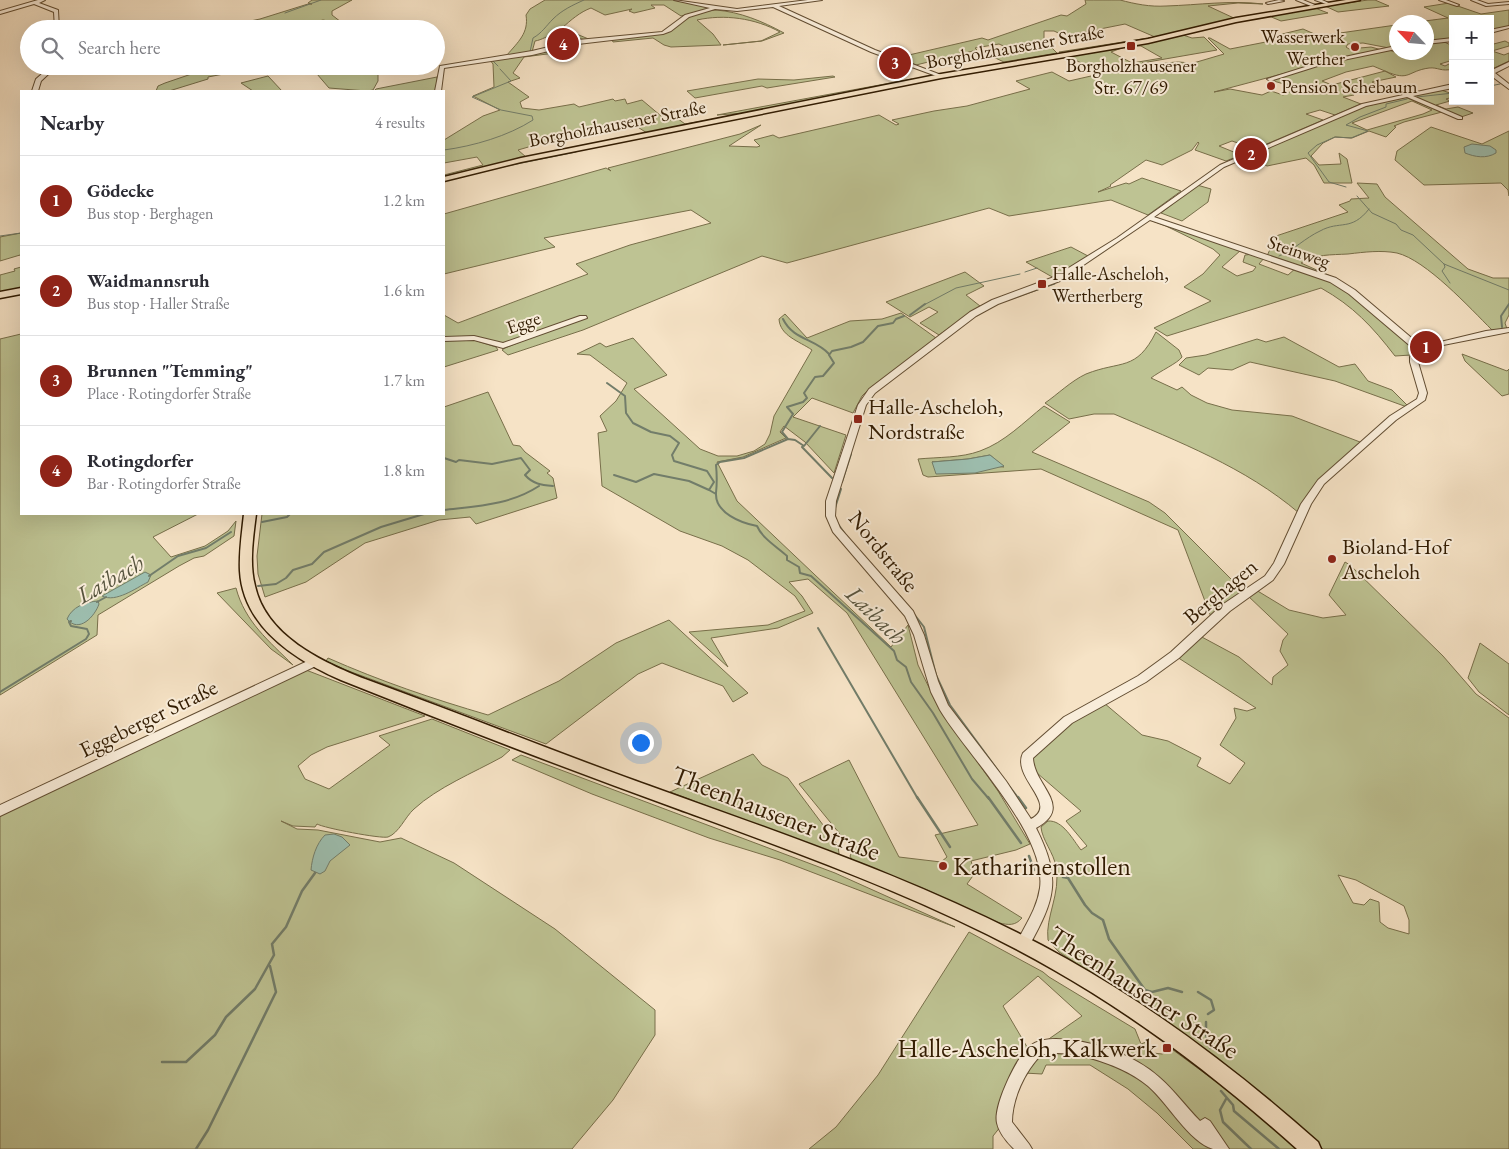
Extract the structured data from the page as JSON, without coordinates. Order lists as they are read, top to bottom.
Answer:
{
  "streets": {
    "main road": ["Borgholzhausener Straße", "Theenhausener Straße"],
    "street": [
      "Steinweg",
      "Egge",
      "Nordstraße",
      "Berghagen",
      "Eggeberger Straße"
    ]
  },
  "crossings": [
    ["Steinweg", "Nordstraße"],
    ["Steinweg", "Berghagen"],
    ["Nordstraße", "Berghagen"],
    ["Nordstraße", "Theenhausener Straße"],
    ["Eggeberger Straße", "Theenhausener Straße"]
  ],
  "water": ["Laibach"],
  "places": {
    "transit": [
      "Borgholzhausener Str. 67/69",
      "Halle-Ascheloh, Wertherberg",
      "Halle-Ascheloh, Nordstraße",
      "Halle-Ascheloh, Kalkwerk"
    ],
    "other": [
      "Wasserwerk Werther",
      "Pension Schebaum",
      "Bioland-Hof Ascheloh",
      "Katharinenstollen"
    ]
  },
  "north": "top left",
  "page": {
    "map_buttons": ["+", "−"],
    "search": "Search here",
    "pins": [
      "4",
      "3",
      "2",
      "1"
    ],
    "heading": ["Nearby", "4 results"],
    "list": [
      {
        "mark": "1",
        "name": "Gödecke",
        "note": "Bus stop · Berghagen",
        "value": "1.2 km"
      },
      {
        "mark": "2",
        "name": "Waidmannsruh",
        "note": "Bus stop · Haller Straße",
        "value": "1.6 km"
      },
      {
        "mark": "3",
        "name": "Brunnen \"Temming\"",
        "note": "Place · Rotingdorfer Straße",
        "value": "1.7 km"
      },
      {
        "mark": "4",
        "name": "Rotingdorfer",
        "note": "Bar · Rotingdorfer Straße",
        "value": "1.8 km"
      }
    ]
  }
}
